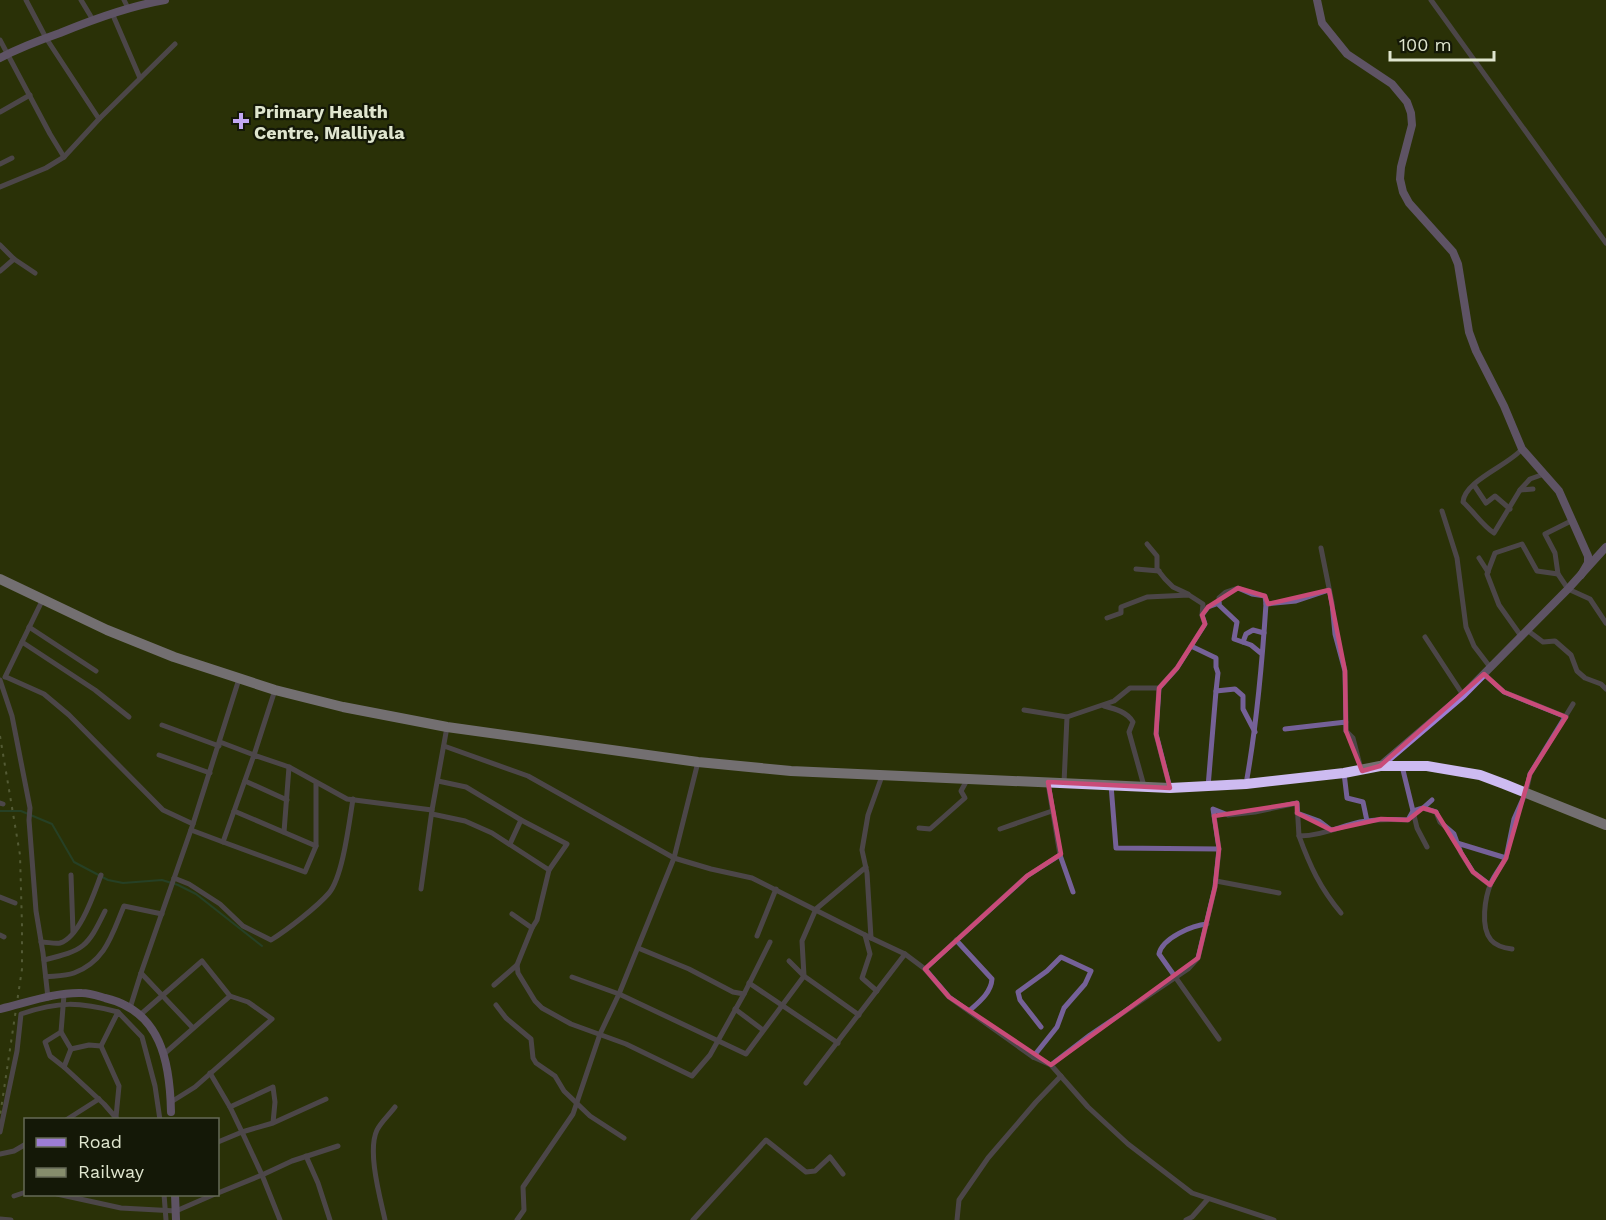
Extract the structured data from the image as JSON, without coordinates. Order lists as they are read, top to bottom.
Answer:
{
  "places": {
    "health": ["Primary Health Centre, Malliyala"]
  },
  "legend": ["Road", "Railway"],
  "scale_bar": "100 m"
}
